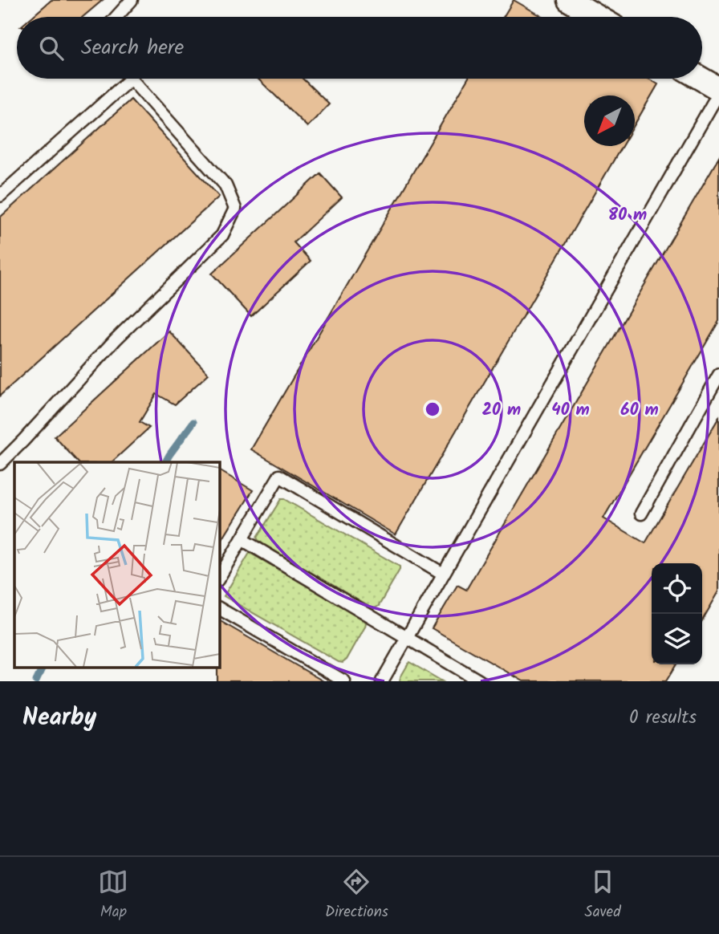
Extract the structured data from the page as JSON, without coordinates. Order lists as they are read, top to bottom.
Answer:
{
  "north": "bottom left",
  "page": {
    "search": "Search here",
    "heading": ["Nearby", "0 results"],
    "nav": ["Map", "Directions", "Saved"]
  },
  "rings": [
    "80 m",
    "20 m",
    "40 m",
    "60 m"
  ]
}
